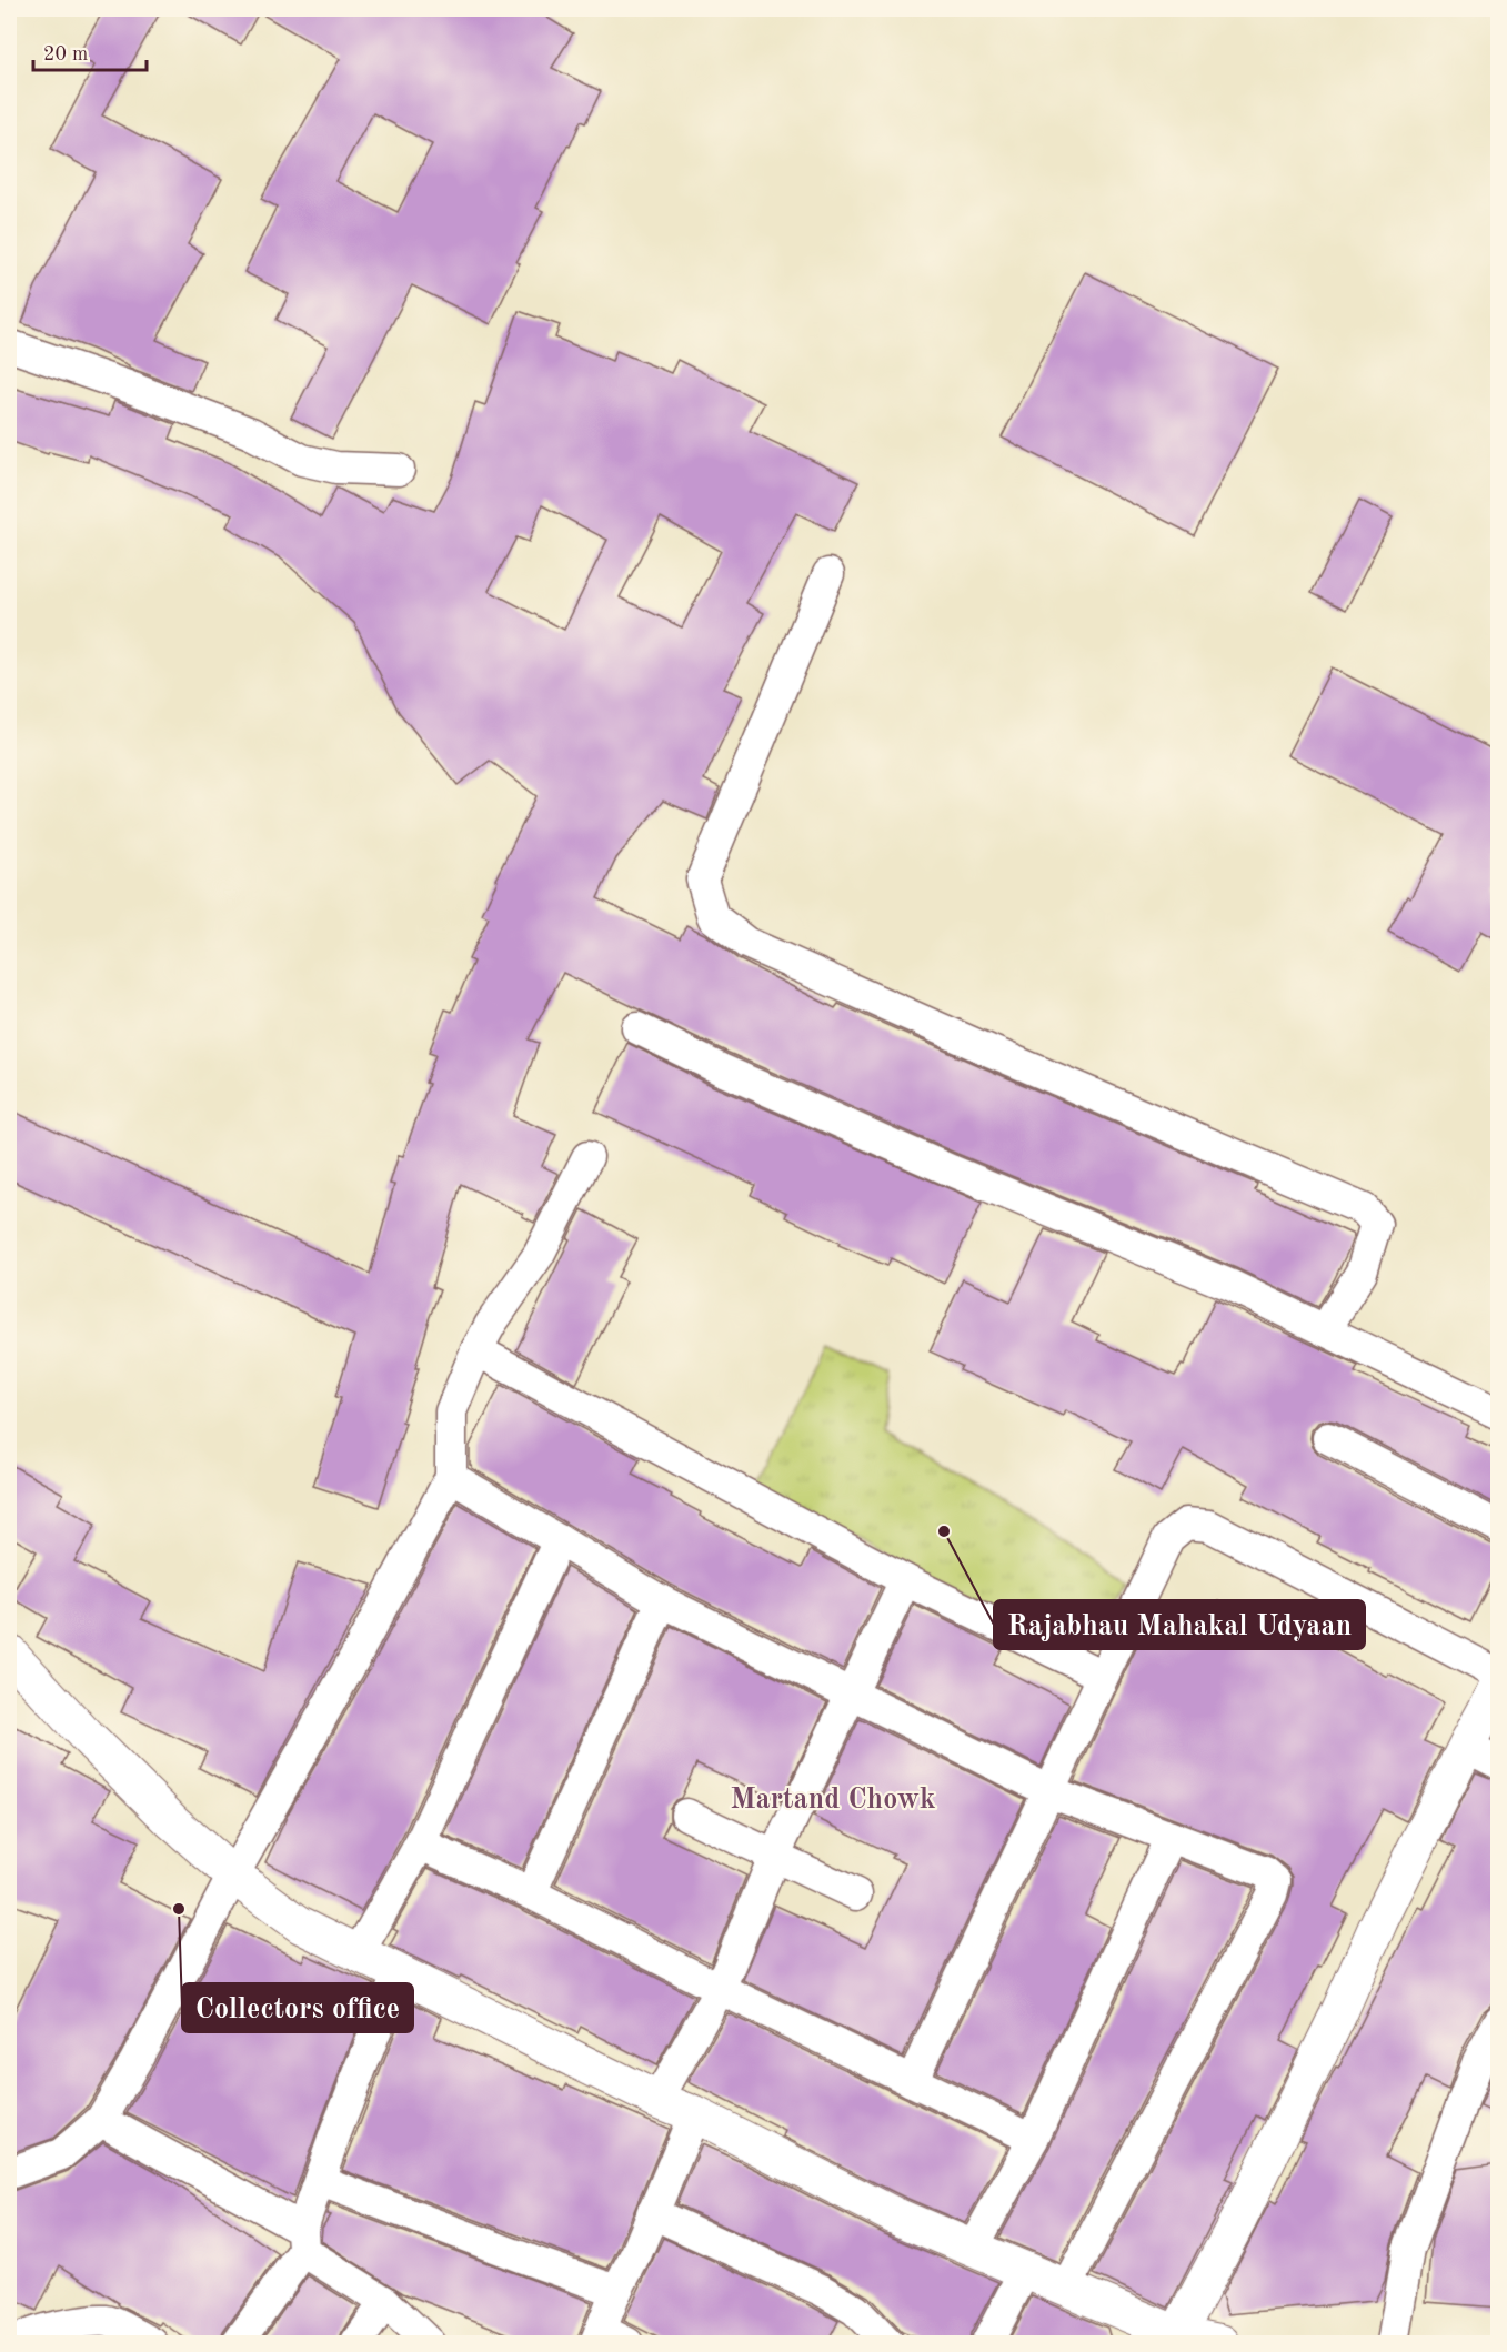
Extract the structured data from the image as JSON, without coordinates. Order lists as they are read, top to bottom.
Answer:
{
  "districts": ["Martand Chowk"],
  "places": ["Rajabhau Mahakal Udyaan", "Collectors office"],
  "scale_bar": "20 m"
}
